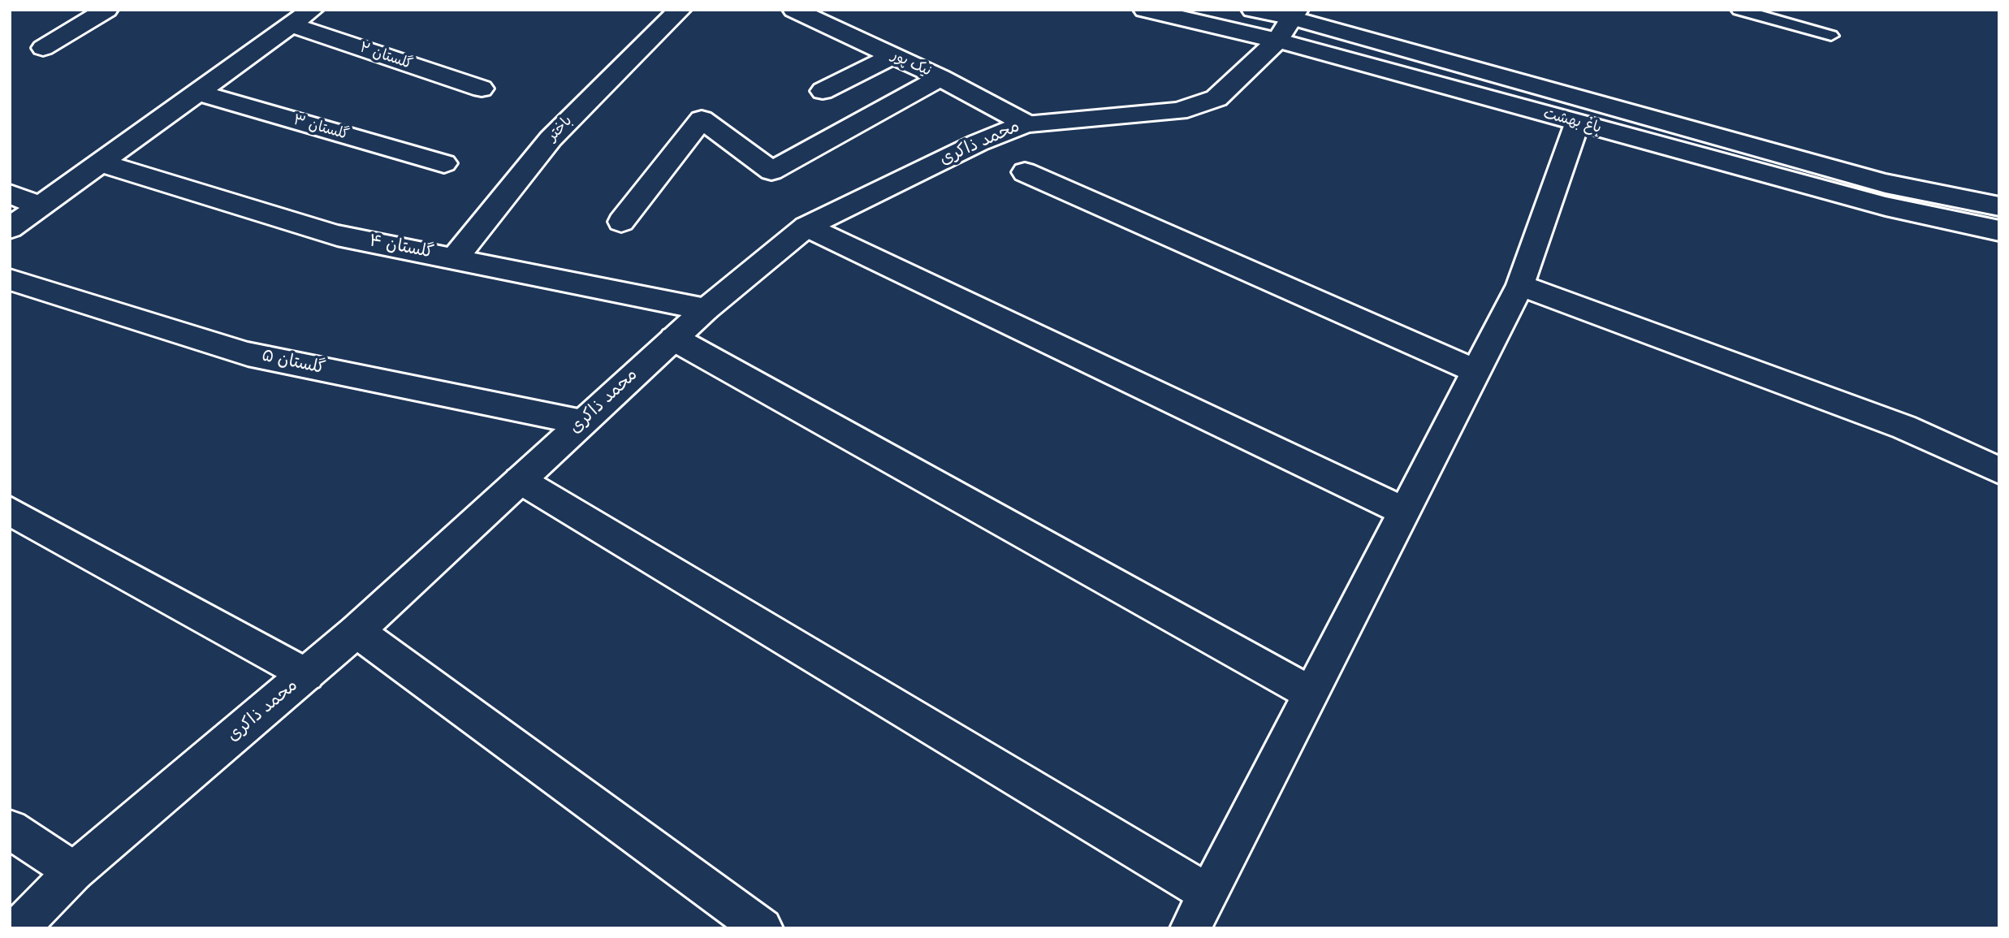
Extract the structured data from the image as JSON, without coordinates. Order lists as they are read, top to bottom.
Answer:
{
  "streets": {
    "street": [
      "گلستان ۲",
      "نیک پور",
      "باغ بهشت",
      "گلستان ۳",
      "باختر",
      "محمد ذاکری",
      "گلستان ۴",
      "گلستان ۵"
    ]
  },
  "crossings": [
    ["نیک پور", "محمد ذاکری"],
    ["باغ بهشت", "محمد ذاکری"],
    ["باختر", "گلستان ۴"],
    ["محمد ذاکری", "گلستان ۴"],
    ["محمد ذاکری", "گلستان ۵"]
  ]
}
